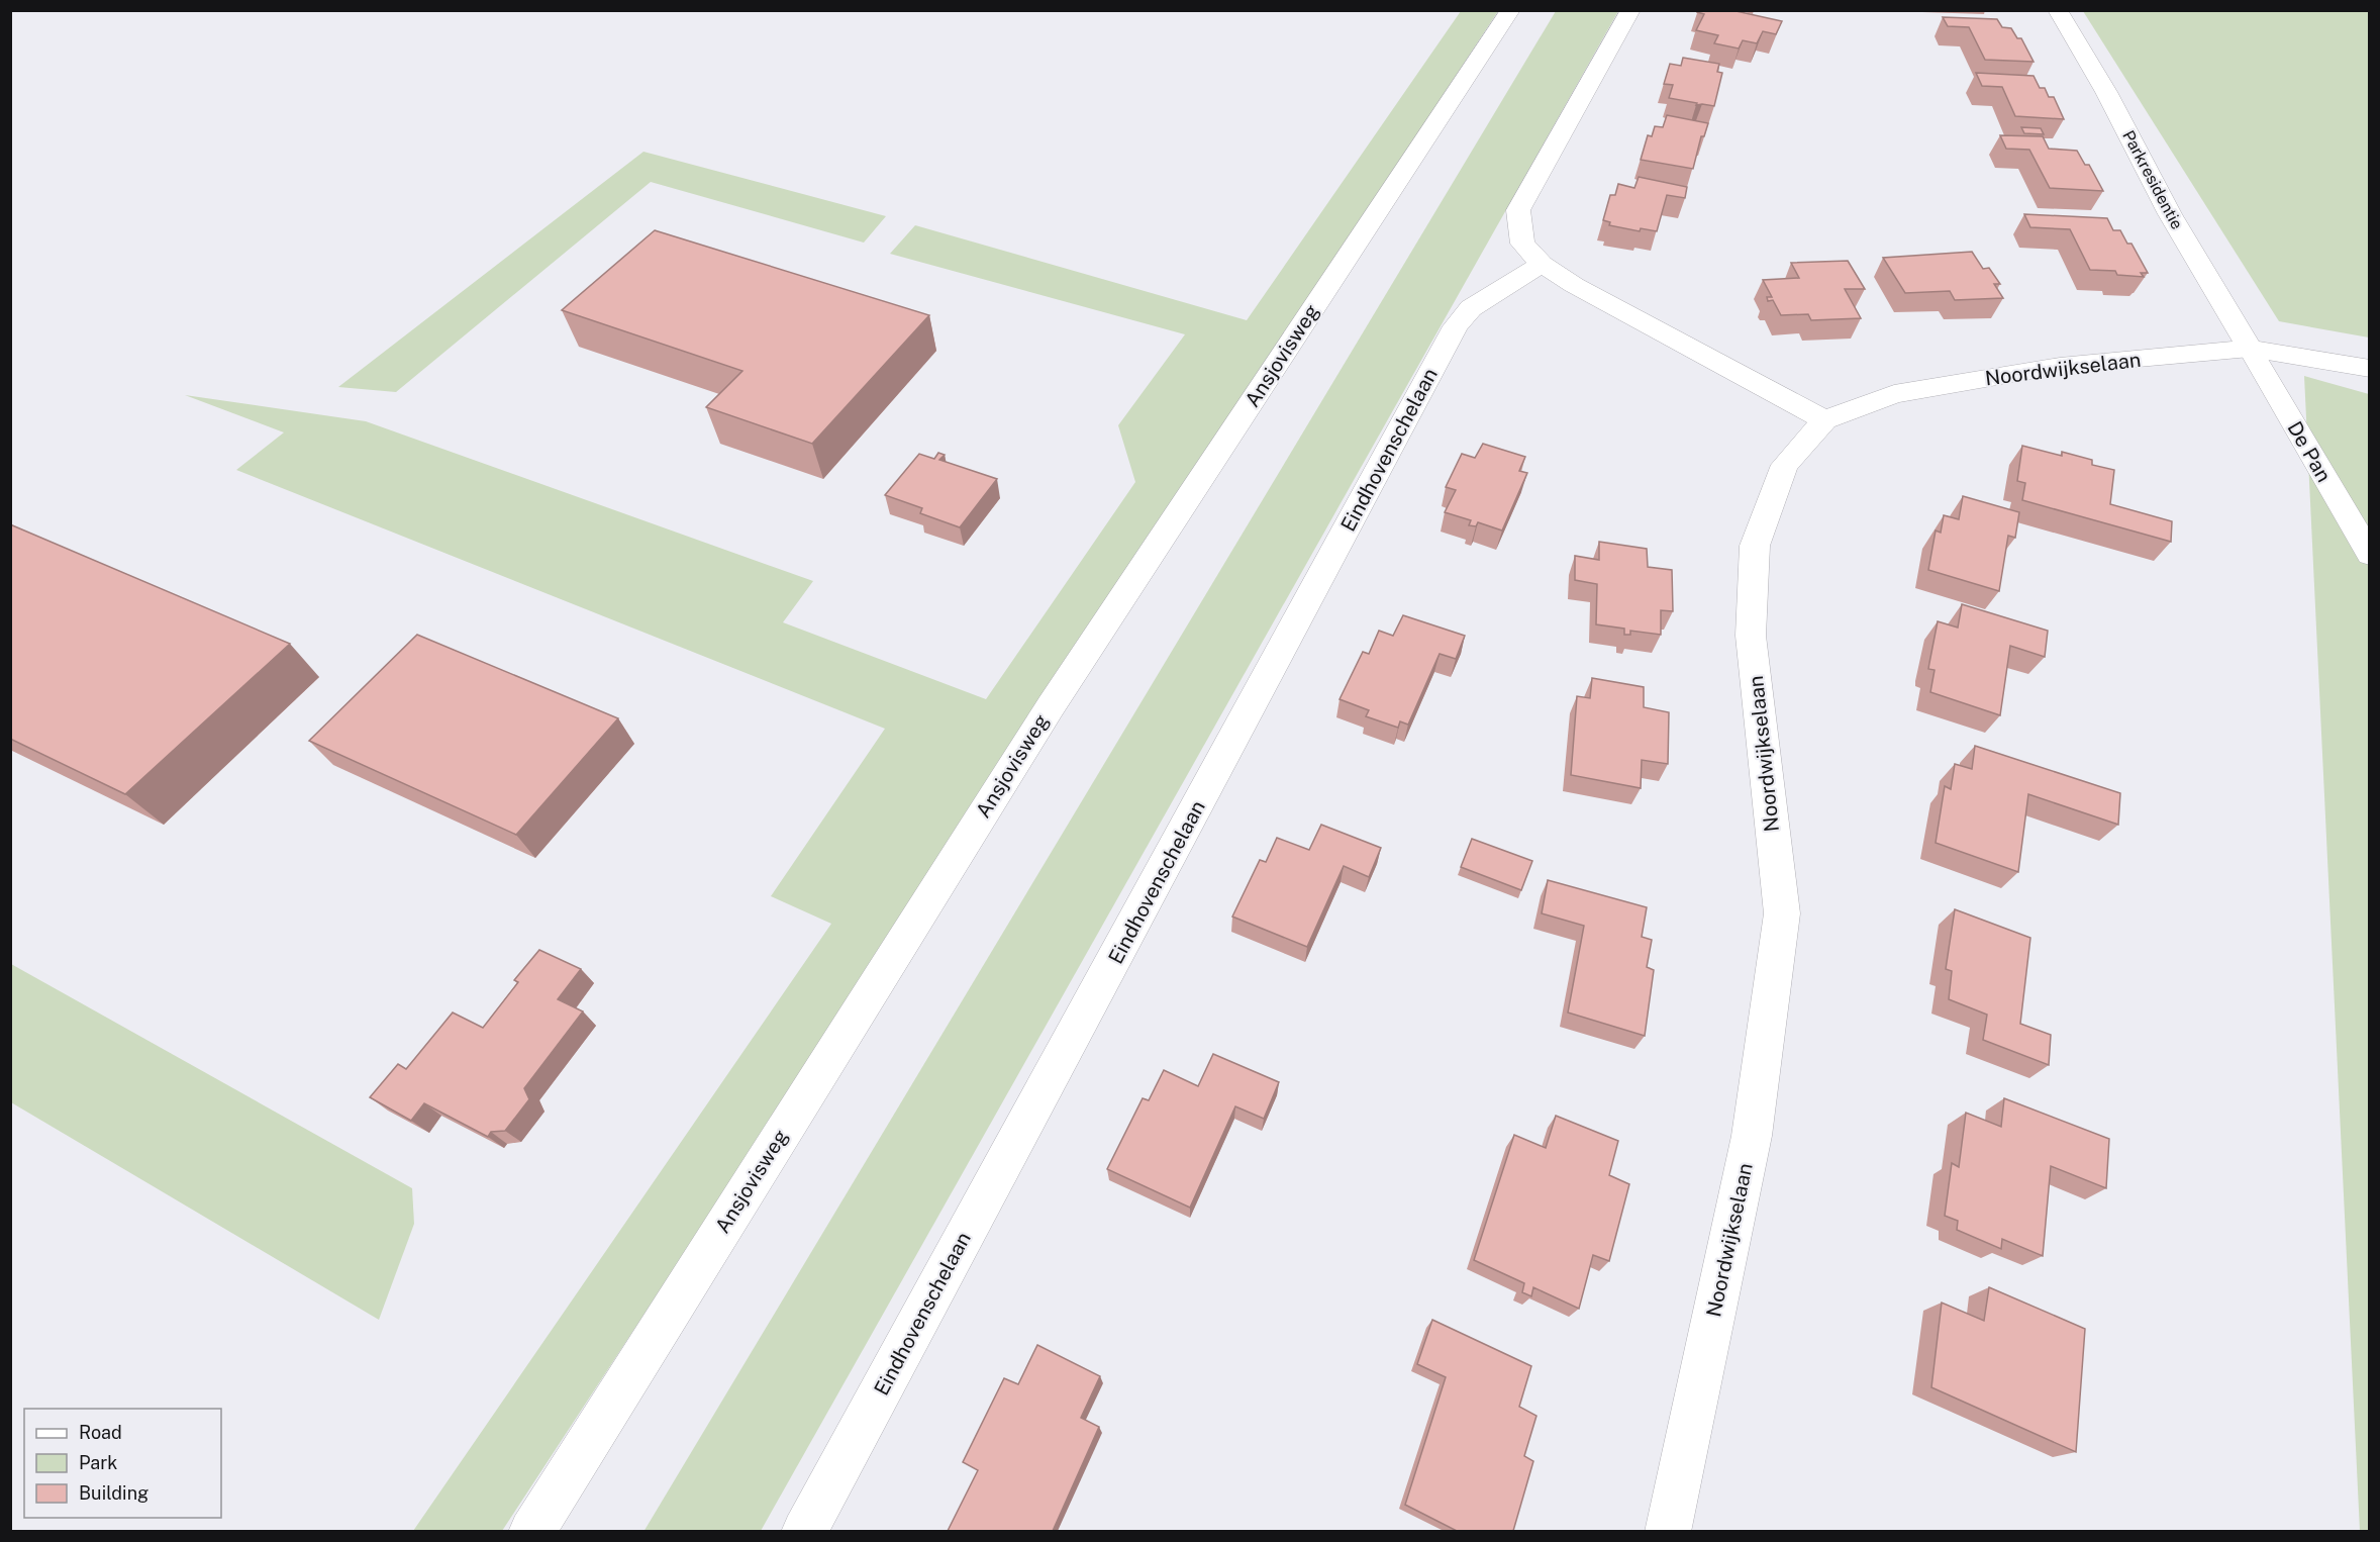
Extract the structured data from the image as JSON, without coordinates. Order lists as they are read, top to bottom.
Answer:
{
  "streets": {
    "street": [
      "Parkresidentie",
      "Ansjovisweg",
      "Noordwijkselaan",
      "Eindhovenschelaan"
    ],
    "lane": ["De Pan"]
  },
  "crossings": [
    ["Parkresidentie", "Noordwijkselaan"],
    ["Parkresidentie", "De Pan"],
    ["Noordwijkselaan", "De Pan"]
  ],
  "legend": ["Road", "Park", "Building"]
}
